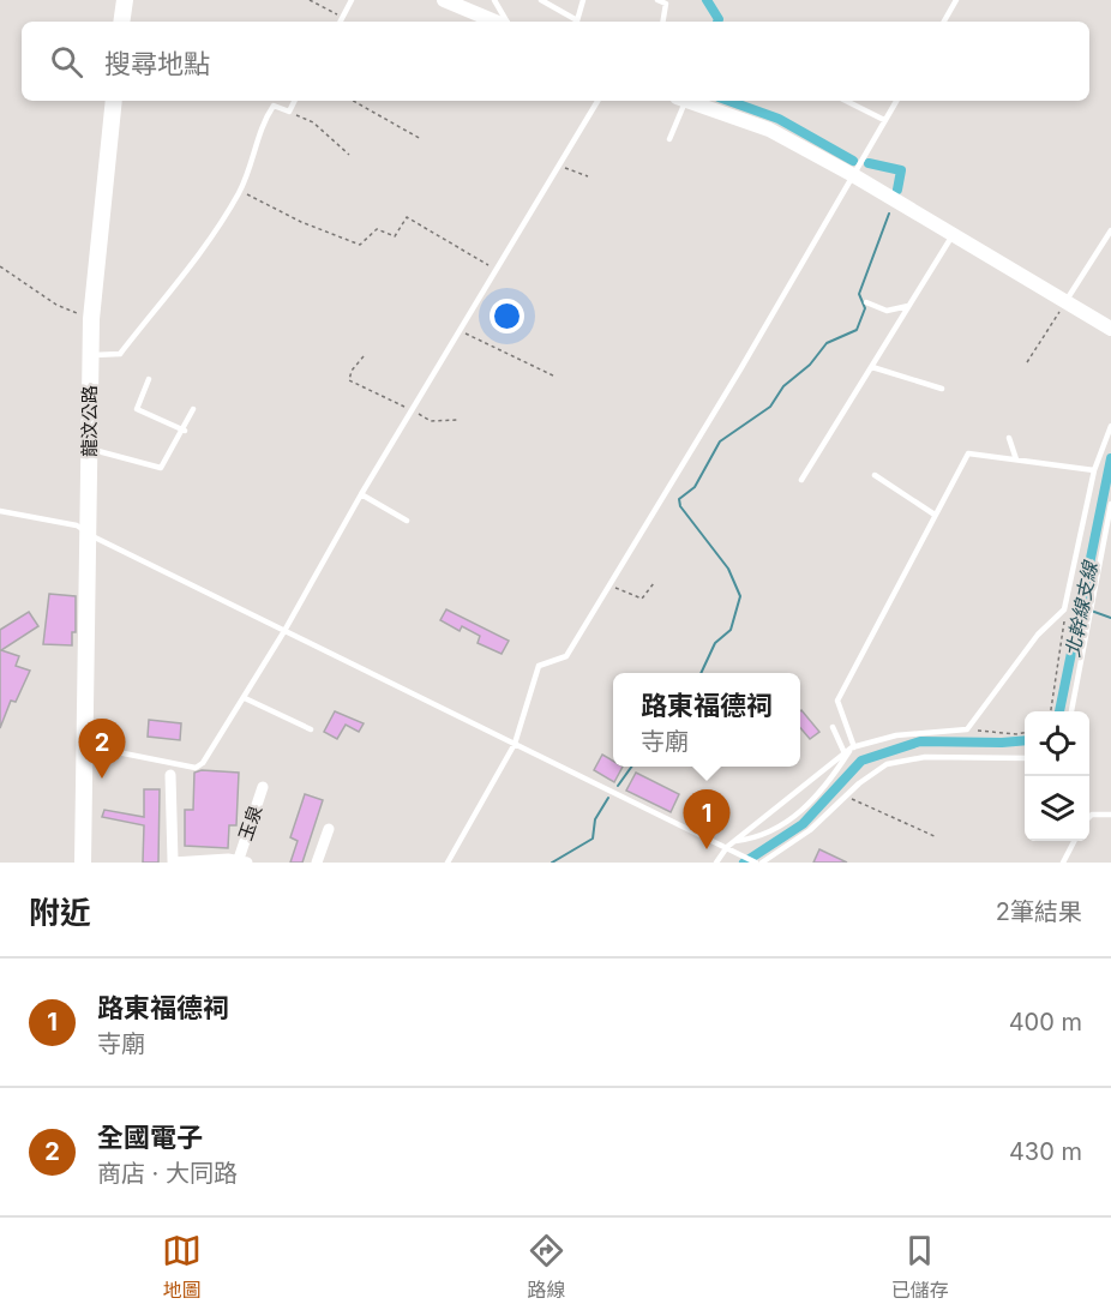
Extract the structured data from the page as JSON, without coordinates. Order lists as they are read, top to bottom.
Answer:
{
  "streets": {
    "main road": ["龍汶公路"],
    "street": ["玉泉"]
  },
  "water": ["北幹線支線"],
  "page": {
    "search": "搜尋地點",
    "popup": ["路東福德祠", "寺廟"],
    "pins": ["2", "1"],
    "heading": ["附近", "2筆結果"],
    "list": [
      {
        "mark": "1",
        "name": "路東福德祠",
        "note": "寺廟",
        "value": "400 m"
      },
      {
        "mark": "2",
        "name": "全國電子",
        "note": "商店 · 大同路",
        "value": "430 m"
      }
    ],
    "nav": ["地圖", "路線", "已儲存"]
  }
}
